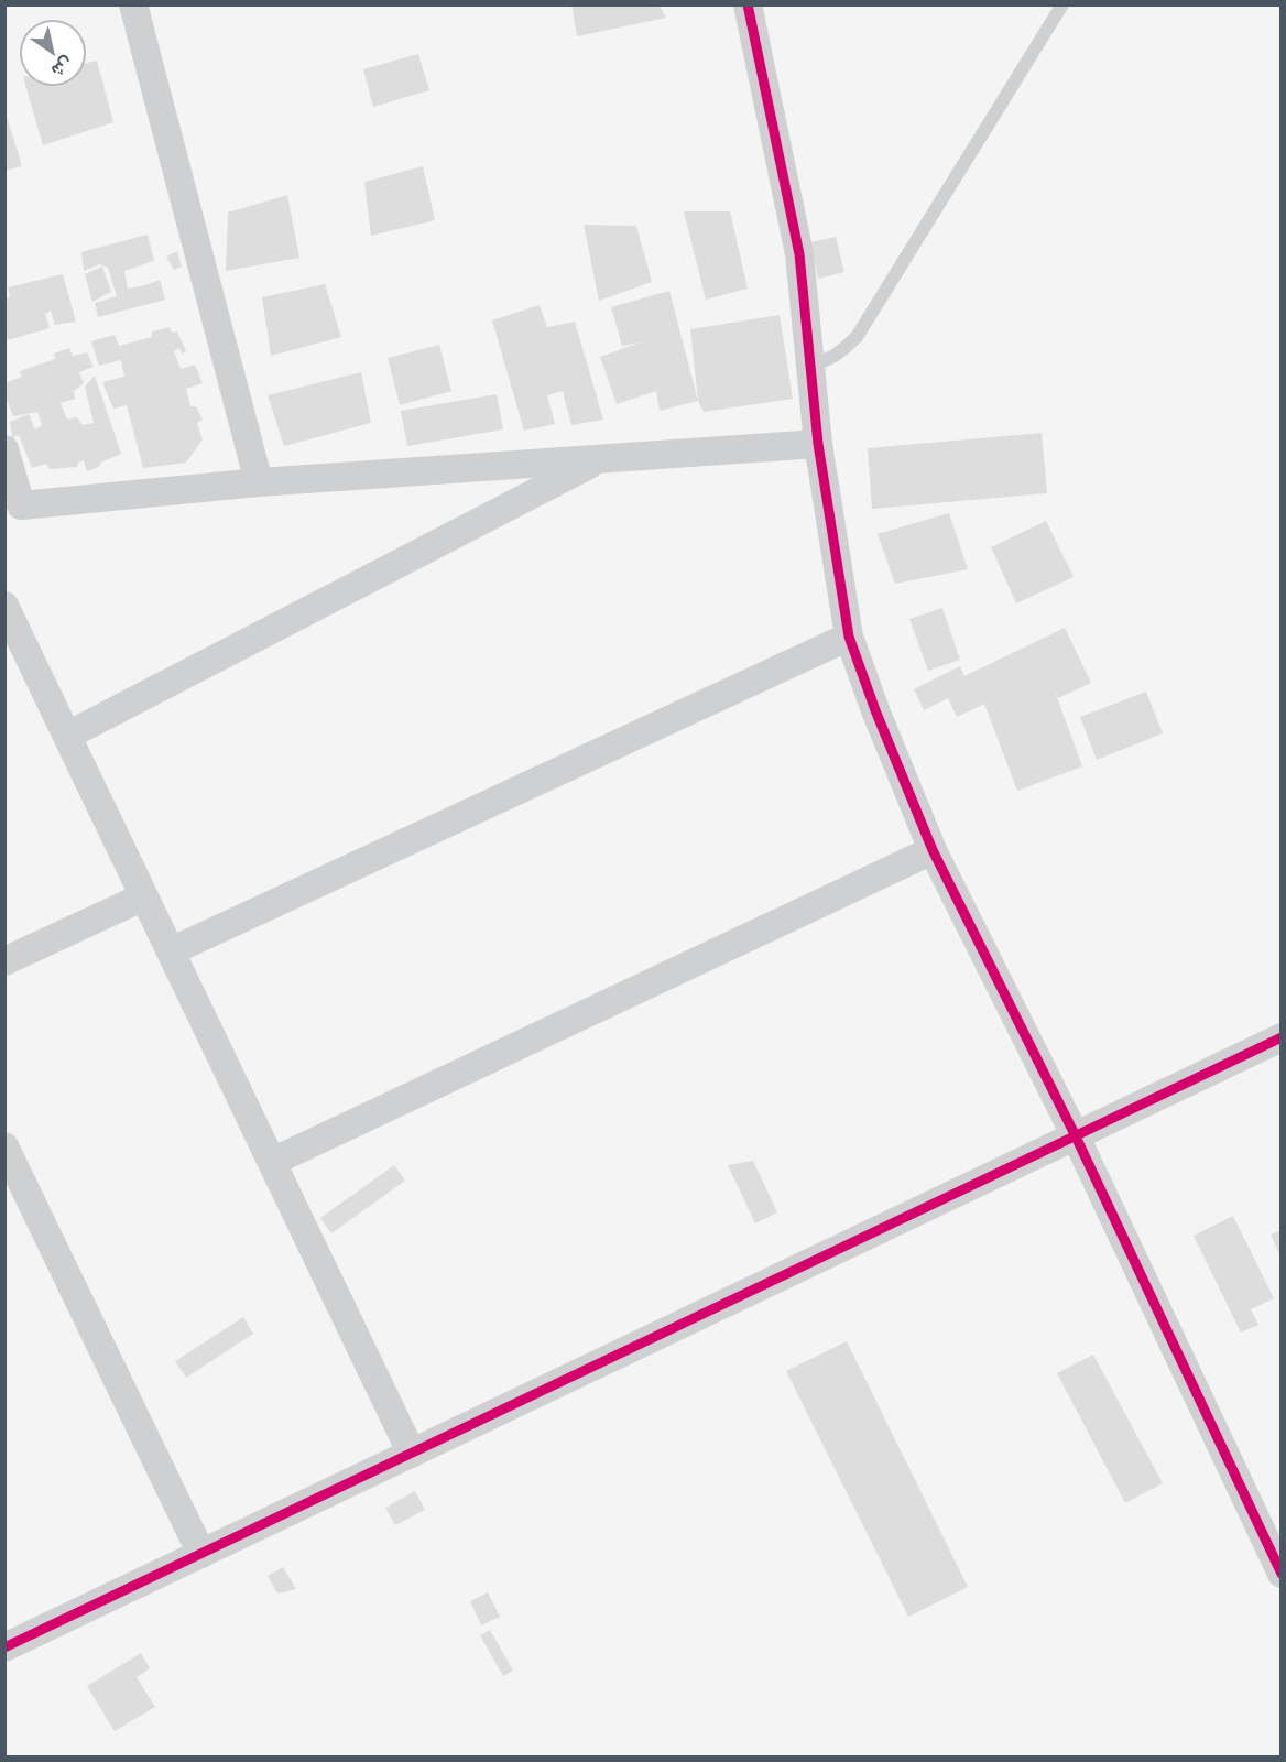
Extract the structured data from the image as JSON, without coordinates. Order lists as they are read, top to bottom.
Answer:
{
  "north": "bottom right"
}
